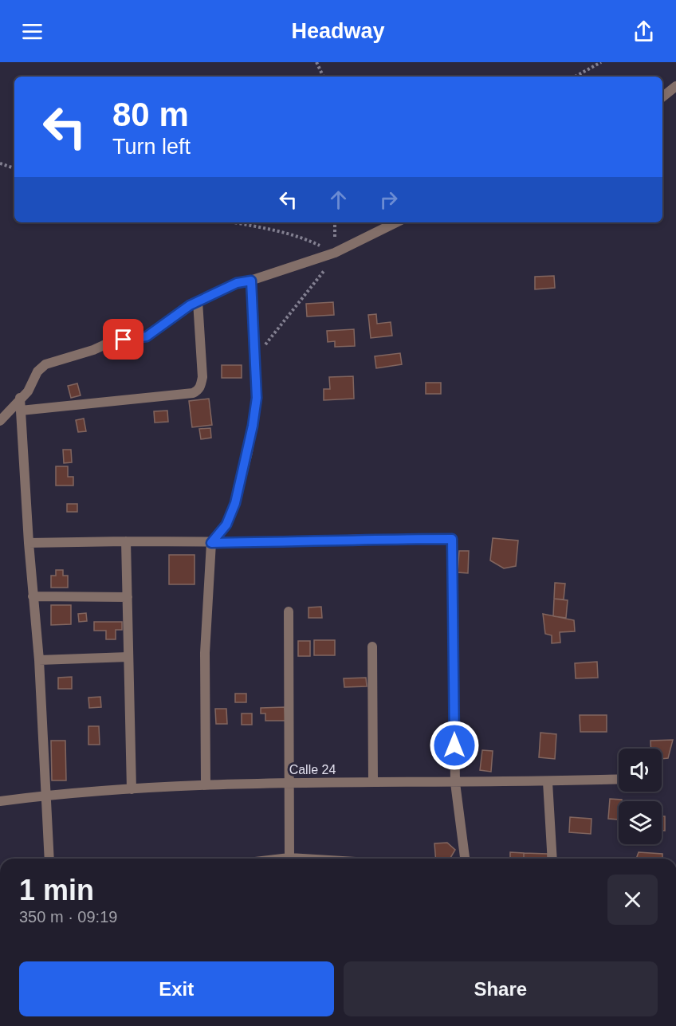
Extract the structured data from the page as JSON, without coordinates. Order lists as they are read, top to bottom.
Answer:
{
  "streets": {
    "street": ["Calle 24"]
  },
  "page": {
    "header": "Headway",
    "turn": ["80 m", "Turn left"],
    "heading": ["1 min", "350 m · 09:19"],
    "buttons": ["Exit", "Share"]
  }
}
